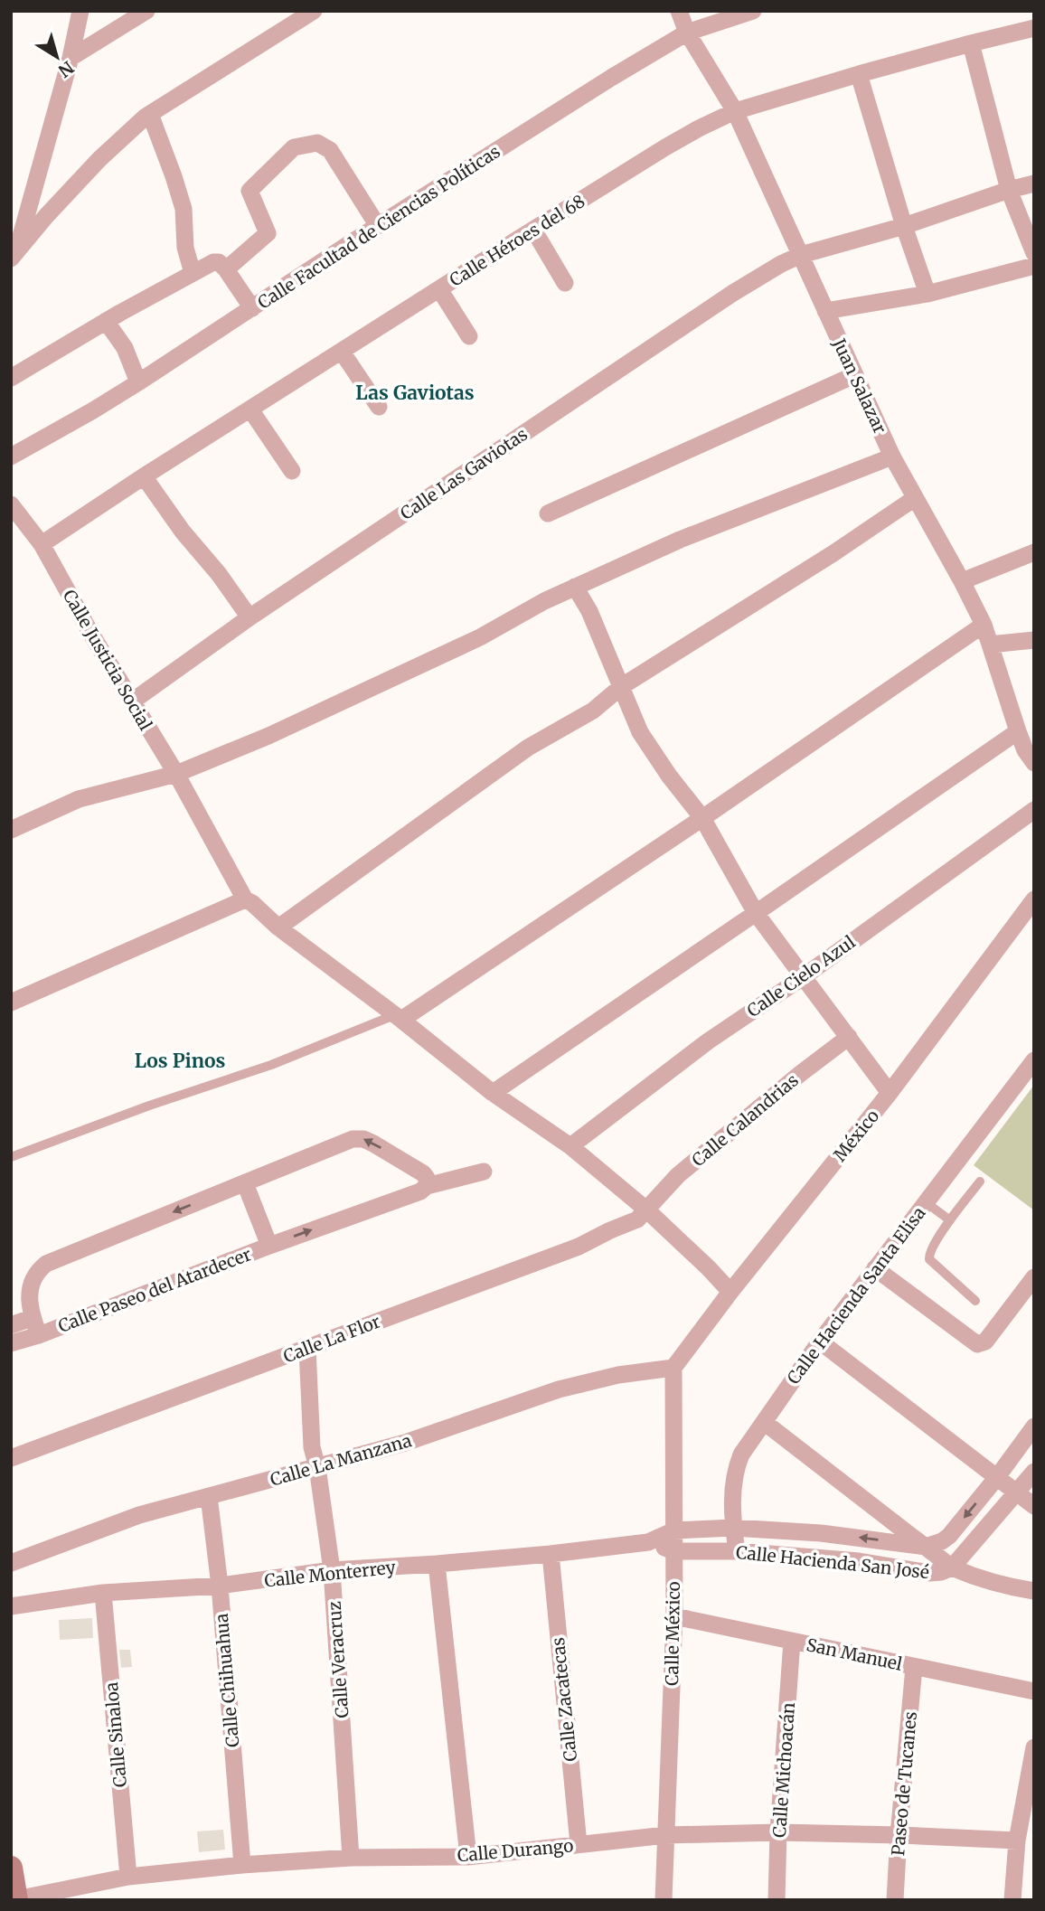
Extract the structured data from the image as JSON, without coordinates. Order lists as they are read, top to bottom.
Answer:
{
  "streets": {
    "street": [
      "Calle Facultad de Ciencias Políticas",
      "Calle Héroes del 68",
      "Juan Salazar",
      "Calle Las Gaviotas",
      "Calle Justicia Social",
      "Calle Cielo Azul",
      "Calle Calandrias",
      "México",
      "Calle Paseo del Atardecer",
      "Calle Hacienda Santa Elisa",
      "Calle La Flor",
      "Calle La Manzana",
      "Calle Hacienda San José",
      "Calle Monterrey",
      "Calle México",
      "San Manuel",
      "Calle Veracruz",
      "Calle Chihuahua",
      "Calle Zacatecas",
      "Calle Sinaloa",
      "Calle Michoacán",
      "Paseo de Tucanes",
      "Calle Durango"
    ]
  },
  "crossings": [
    ["Calle Facultad de Ciencias Políticas", "Juan Salazar"],
    ["Calle Héroes del 68", "Juan Salazar"],
    ["Calle Héroes del 68", "Calle Justicia Social"],
    ["Juan Salazar", "Calle Las Gaviotas"],
    ["Calle Las Gaviotas", "Calle Justicia Social"],
    ["Calle Calandrias", "Calle La Flor"],
    ["México", "Calle La Manzana"],
    ["México", "Calle México"],
    ["Calle Hacienda Santa Elisa", "Calle Hacienda San José"],
    ["Calle La Flor", "Calle Veracruz"],
    ["Calle La Manzana", "Calle México"],
    ["Calle La Manzana", "Calle Veracruz"],
    ["Calle La Manzana", "Calle Chihuahua"],
    ["Calle Hacienda San José", "Calle Monterrey"],
    ["Calle Hacienda San José", "Calle México"],
    ["Calle Monterrey", "Calle México"],
    ["Calle Monterrey", "Calle Veracruz"],
    ["Calle Monterrey", "Calle Chihuahua"],
    ["Calle Monterrey", "Calle Zacatecas"],
    ["Calle Monterrey", "Calle Sinaloa"],
    ["Calle México", "San Manuel"],
    ["Calle México", "Calle Durango"],
    ["San Manuel", "Calle Michoacán"],
    ["San Manuel", "Paseo de Tucanes"],
    ["Calle Veracruz", "Calle Durango"],
    ["Calle Chihuahua", "Calle Durango"],
    ["Calle Zacatecas", "Calle Durango"],
    ["Calle Sinaloa", "Calle Durango"],
    ["Calle Michoacán", "Calle Durango"],
    ["Paseo de Tucanes", "Calle Durango"]
  ],
  "districts": ["Las Gaviotas", "Los Pinos"],
  "north": "bottom right"
}
